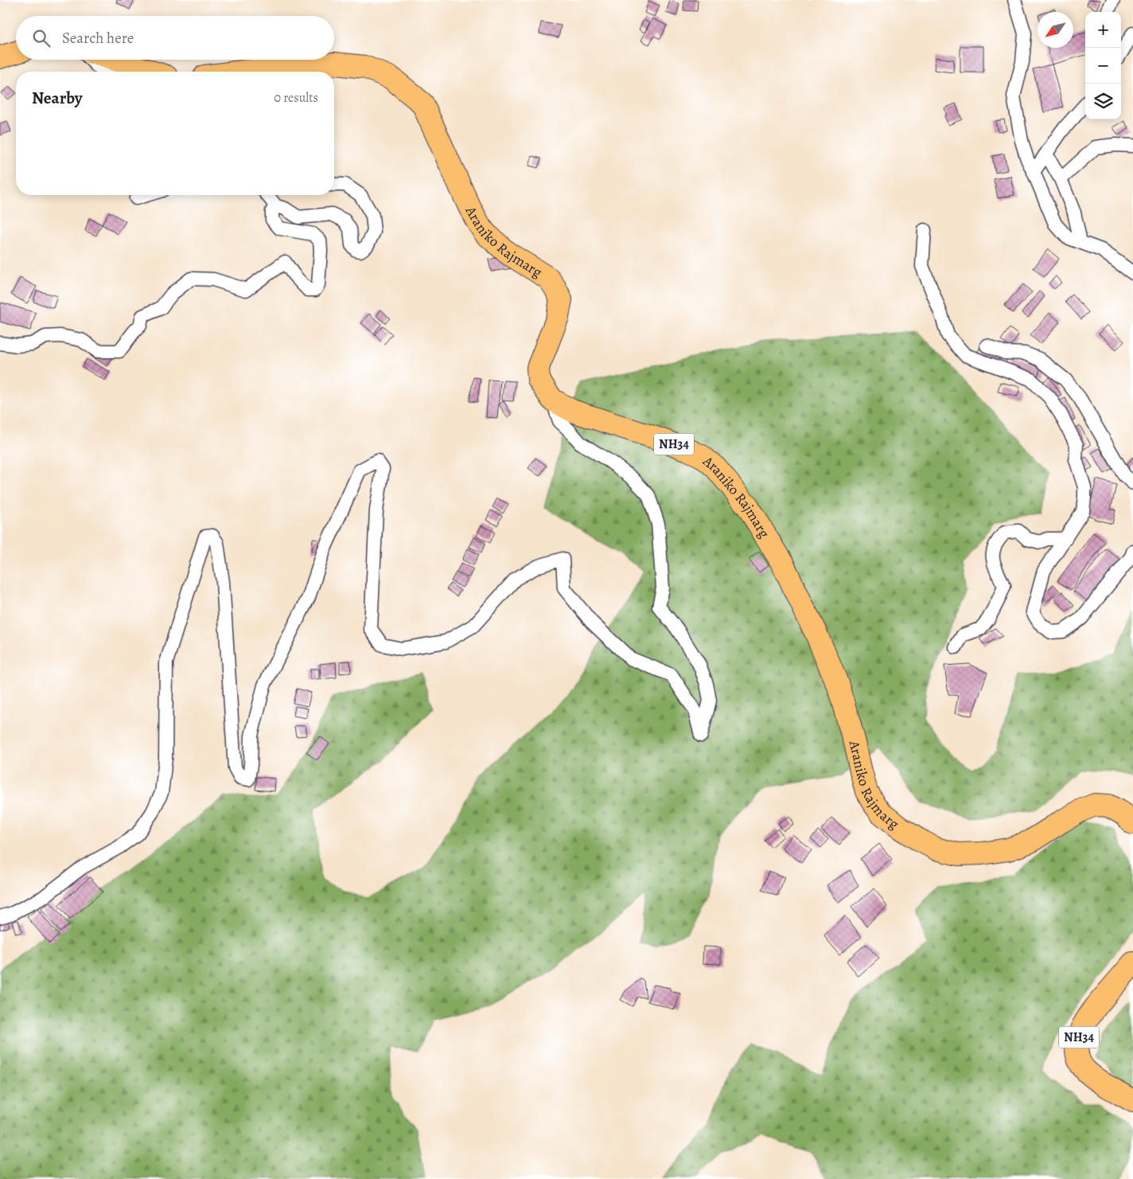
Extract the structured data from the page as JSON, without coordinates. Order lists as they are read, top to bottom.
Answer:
{
  "streets": {
    "highway": ["Araniko Rajmarg", "NH34"]
  },
  "north": "bottom left",
  "page": {
    "map_buttons": ["+", "−"],
    "search": "Search here",
    "heading": ["Nearby", "0 results"]
  }
}
